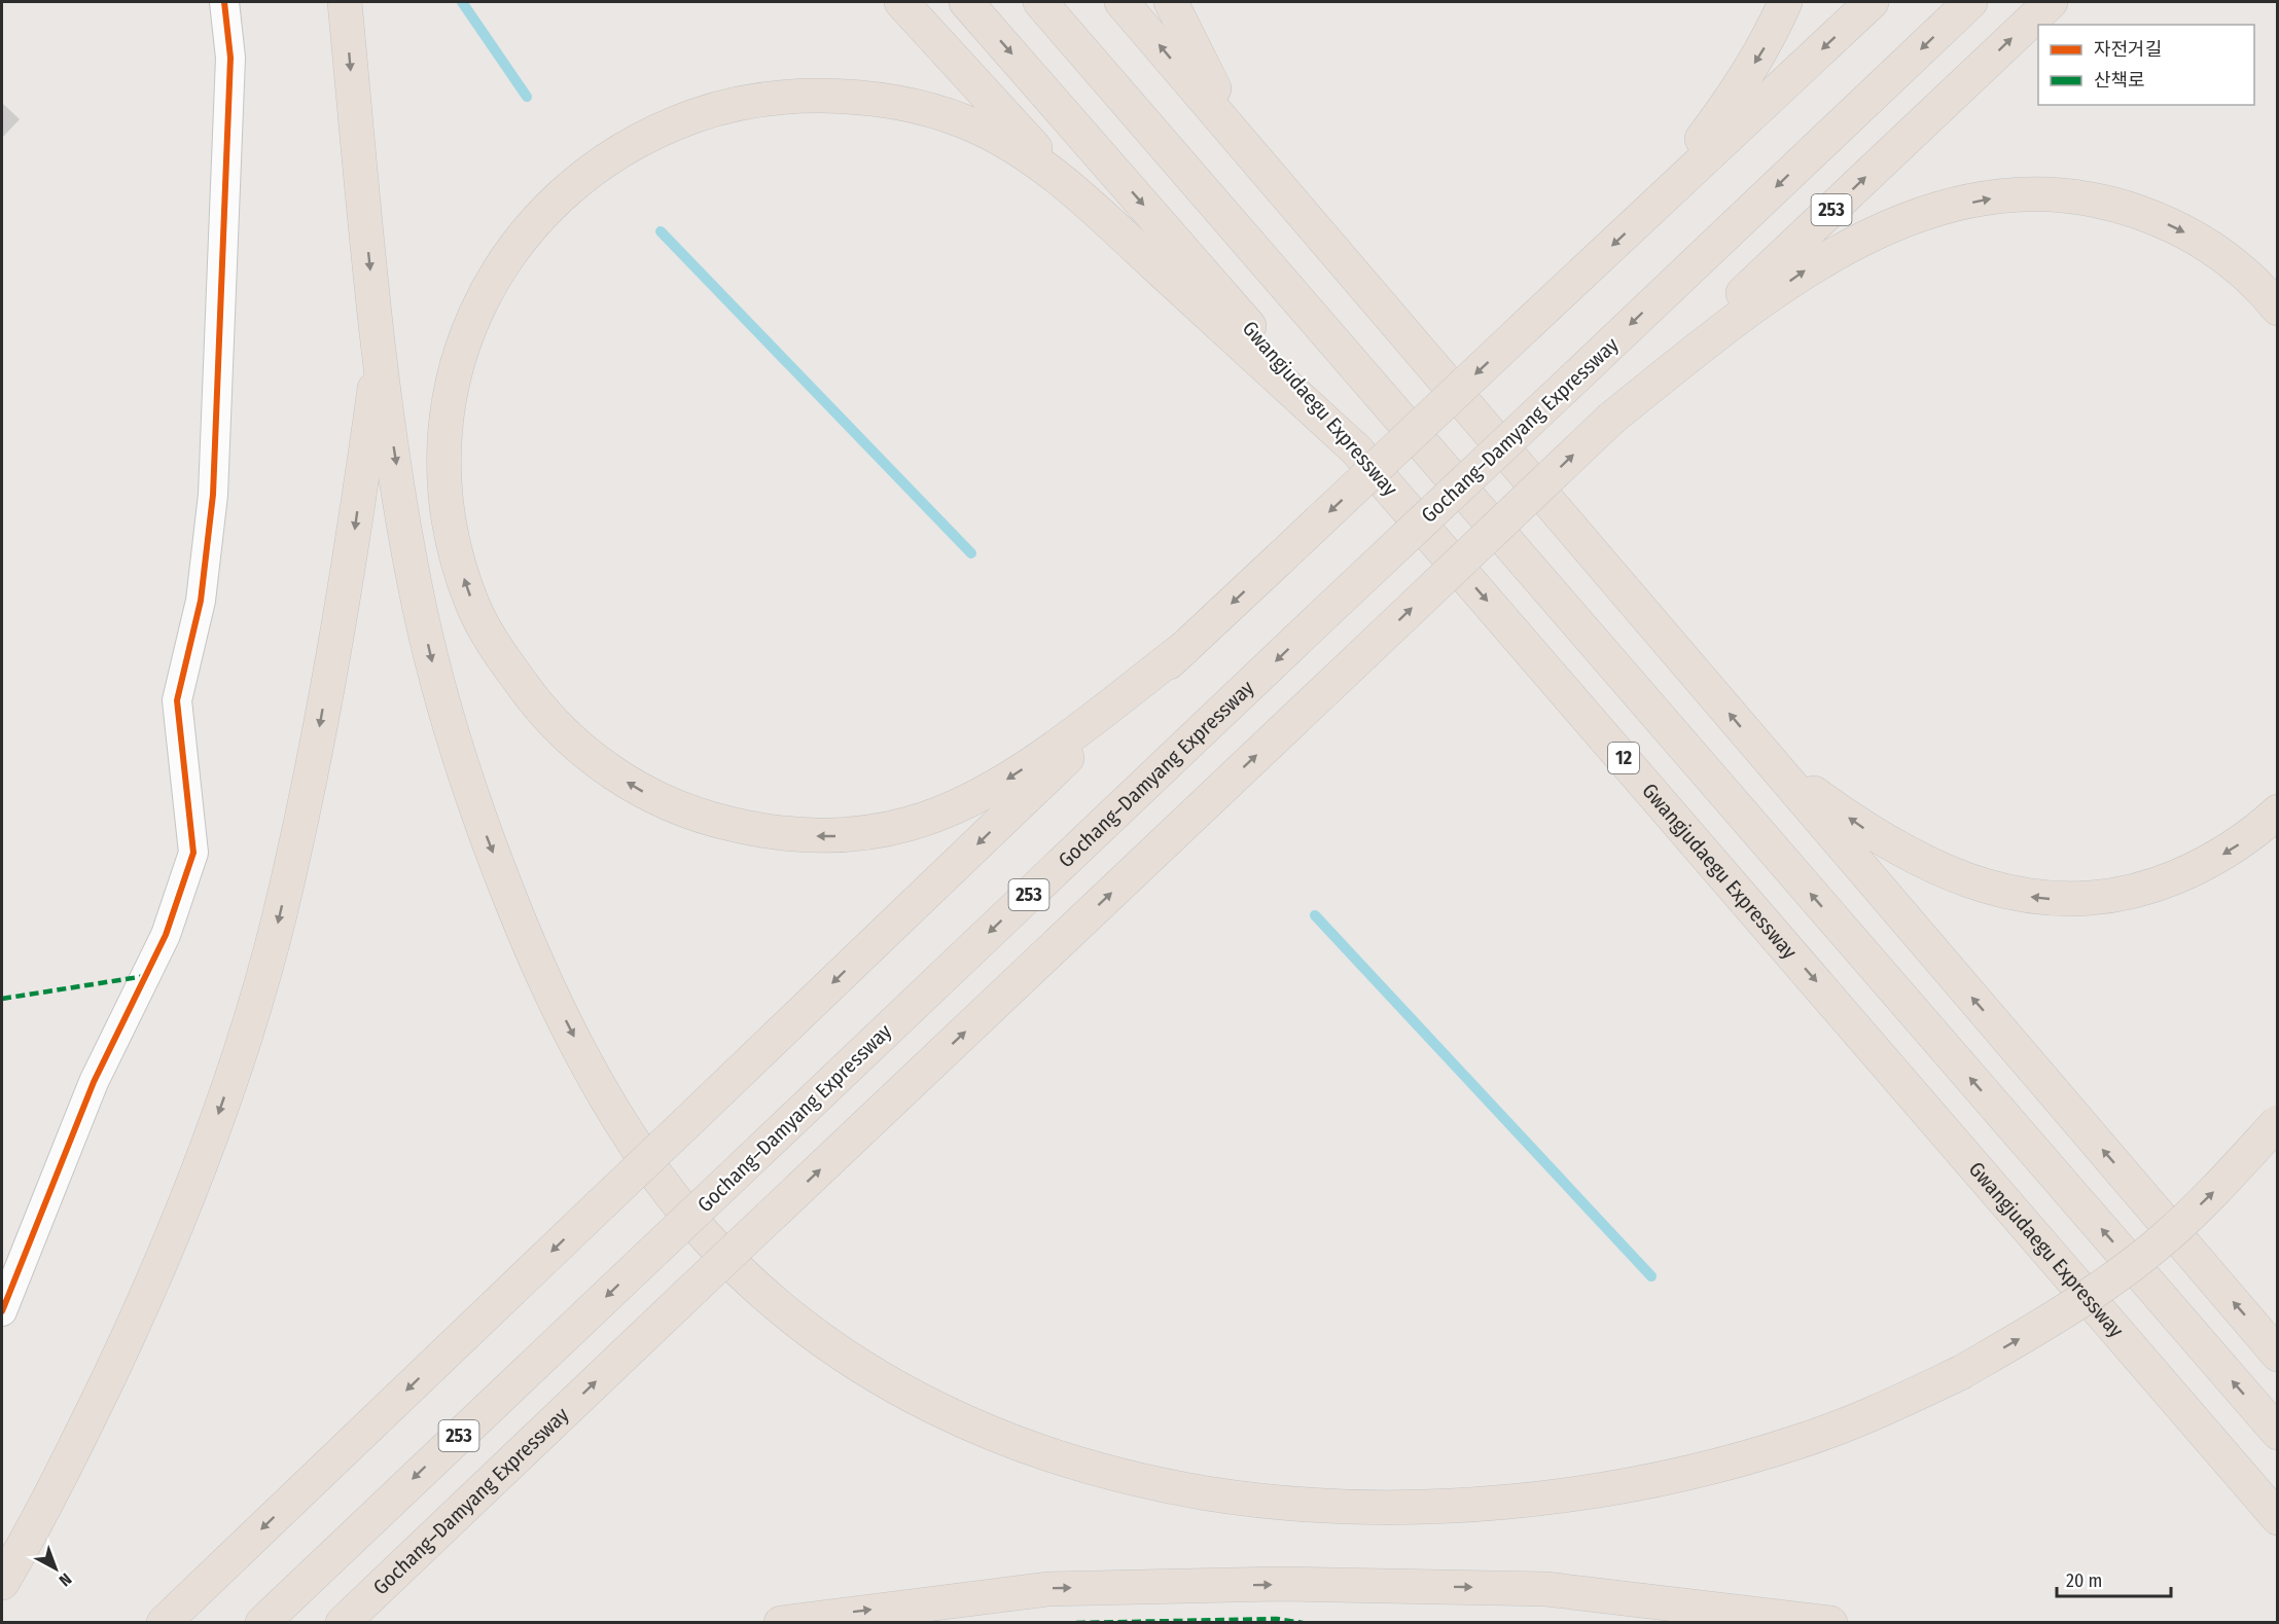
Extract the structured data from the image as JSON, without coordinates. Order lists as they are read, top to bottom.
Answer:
{
  "streets": {
    "highway": [
      "253",
      "Gwangjudaegu Expressway",
      "Gochang–Damyang Expressway",
      "12"
    ]
  },
  "legend": ["자전거길", "산책로"],
  "scale_bar": "20 m",
  "north": "bottom right"
}
